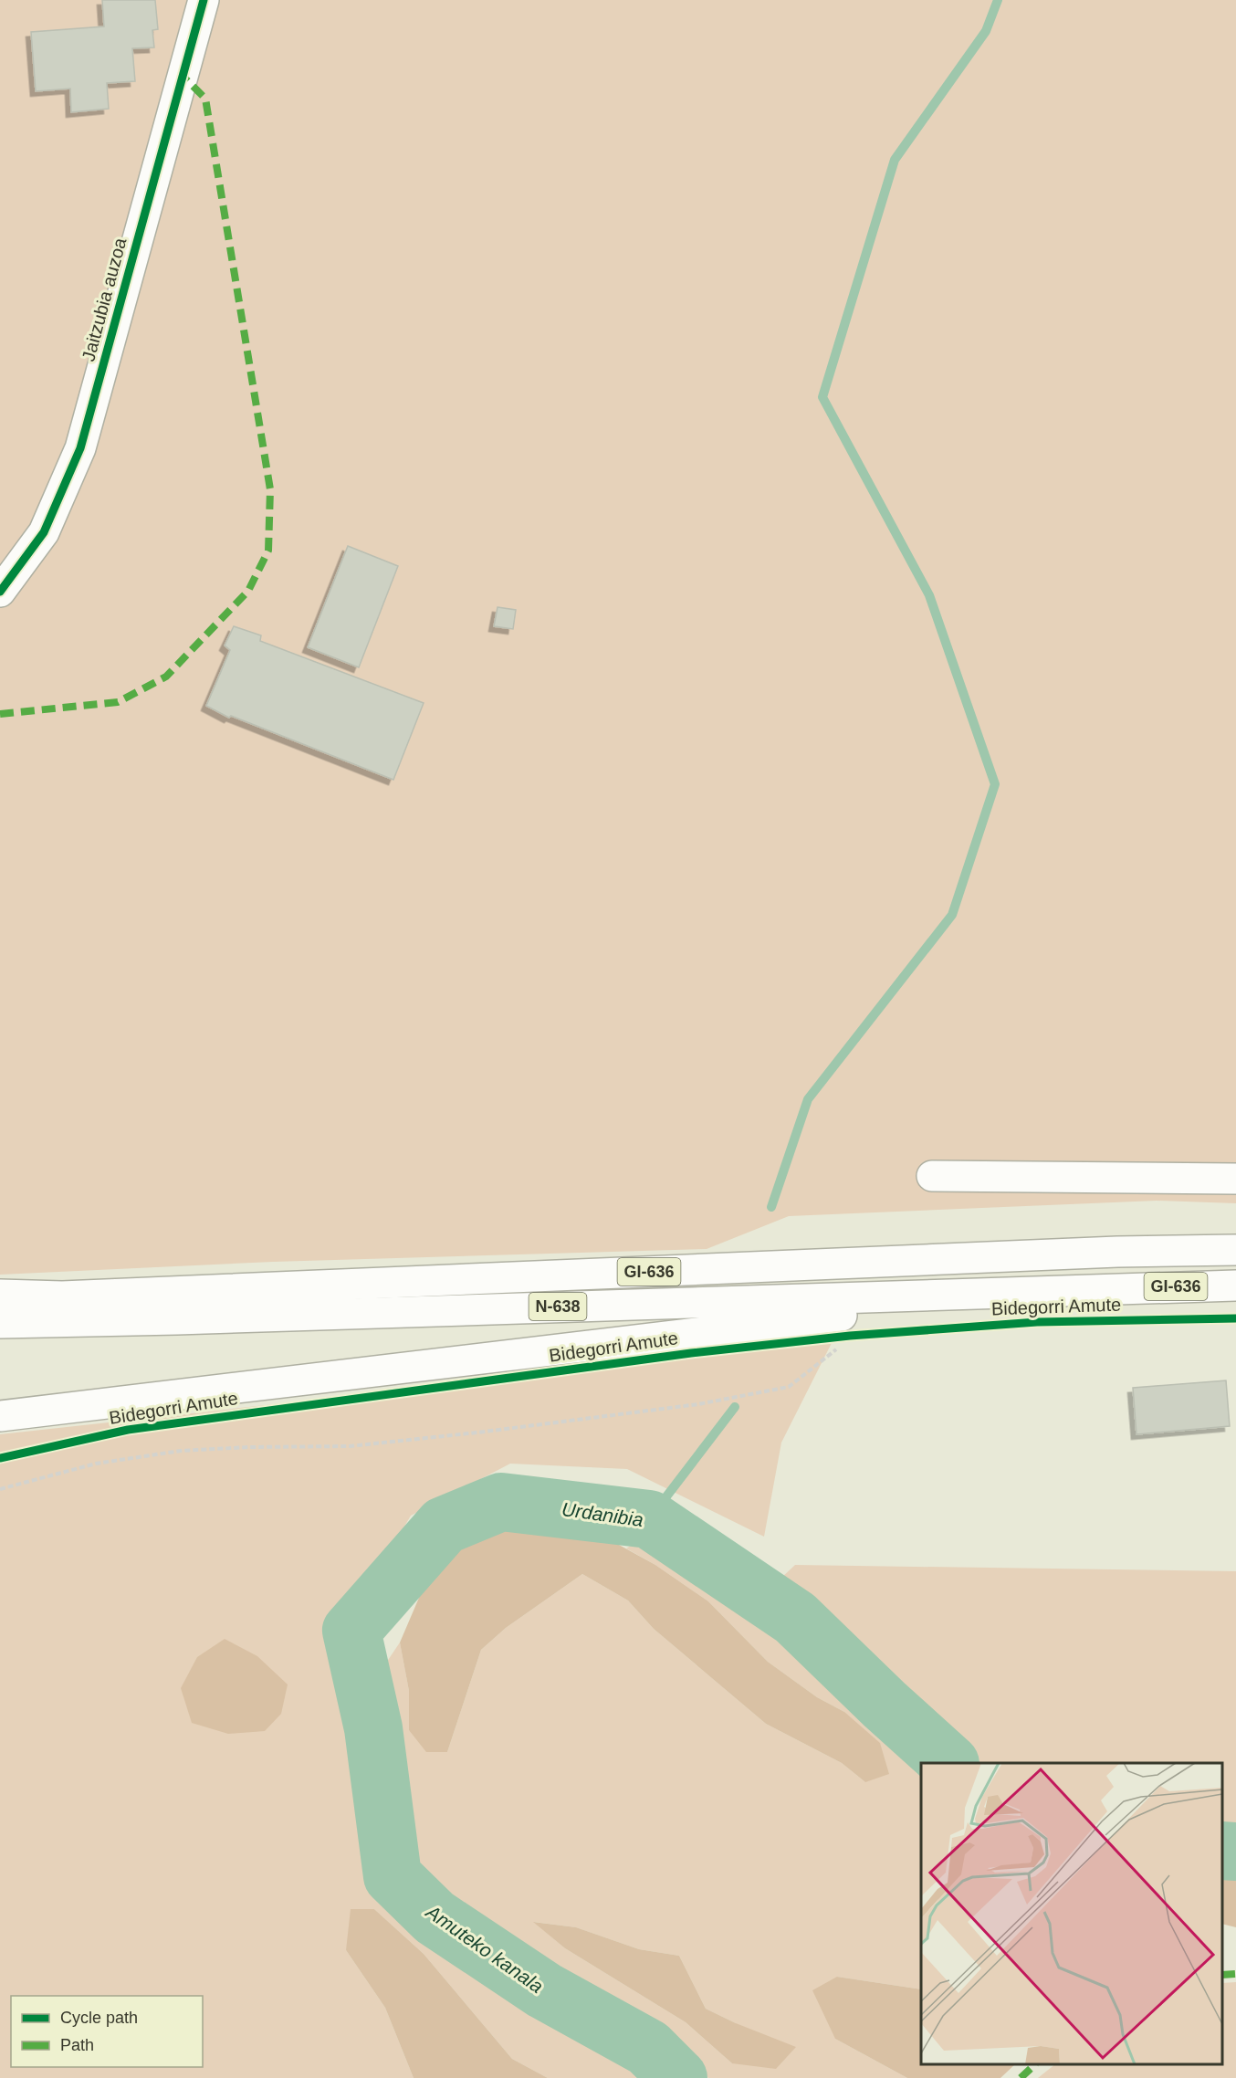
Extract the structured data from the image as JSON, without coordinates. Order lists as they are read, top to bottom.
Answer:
{
  "streets": {
    "main road": ["Jaitzubia auzoa", "GI-636", "N-638"],
    "cycle path": ["Bidegorri Amute"]
  },
  "crossings": [
    ["GI-636", "N-638"]
  ],
  "water": ["Urdanibia", "Amuteko kanala"],
  "legend": ["Cycle path", "Path"]
}
